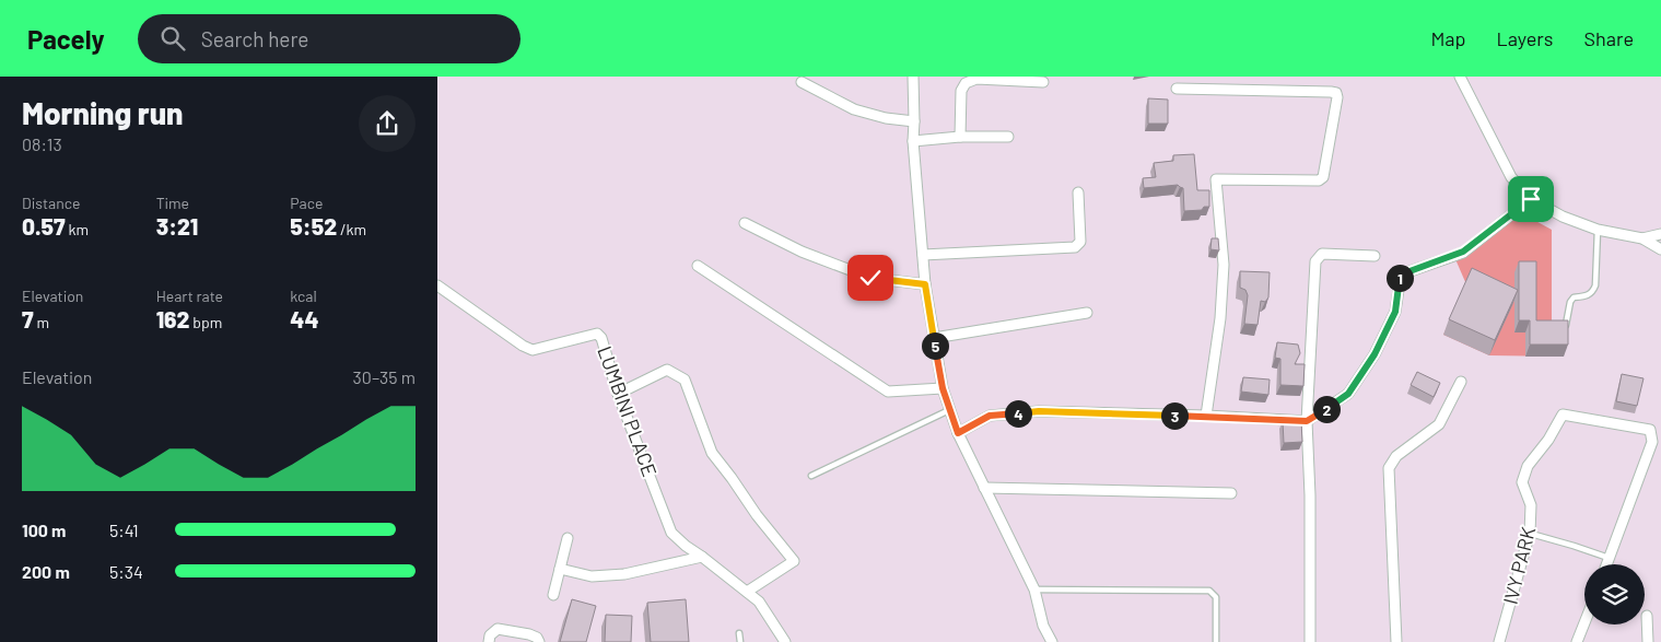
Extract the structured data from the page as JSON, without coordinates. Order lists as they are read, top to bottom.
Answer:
{
  "streets": {
    "street": ["LUMBINI PLACE", "IVY PARK"]
  },
  "page": {
    "header": "Pacely",
    "search": "Search here",
    "nav": ["Map", "Layers", "Share"],
    "heading": ["Morning run", "08:13"],
    "stats": [
      ["Distance", "0.57 km"],
      ["Time", "3:21"],
      ["Pace", "5:52 /km"],
      ["Elevation", "7 m"],
      ["Heart rate", "162 bpm"],
      ["kcal", "44"]
    ],
    "pins": [
      "1",
      "5",
      "2",
      "4",
      "3"
    ],
    "chart": ["Elevation", "30–35 m"],
    "list": [
      {
        "name": "100 m",
        "note": "5:41"
      },
      {
        "name": "200 m",
        "note": "5:34"
      }
    ]
  }
}
